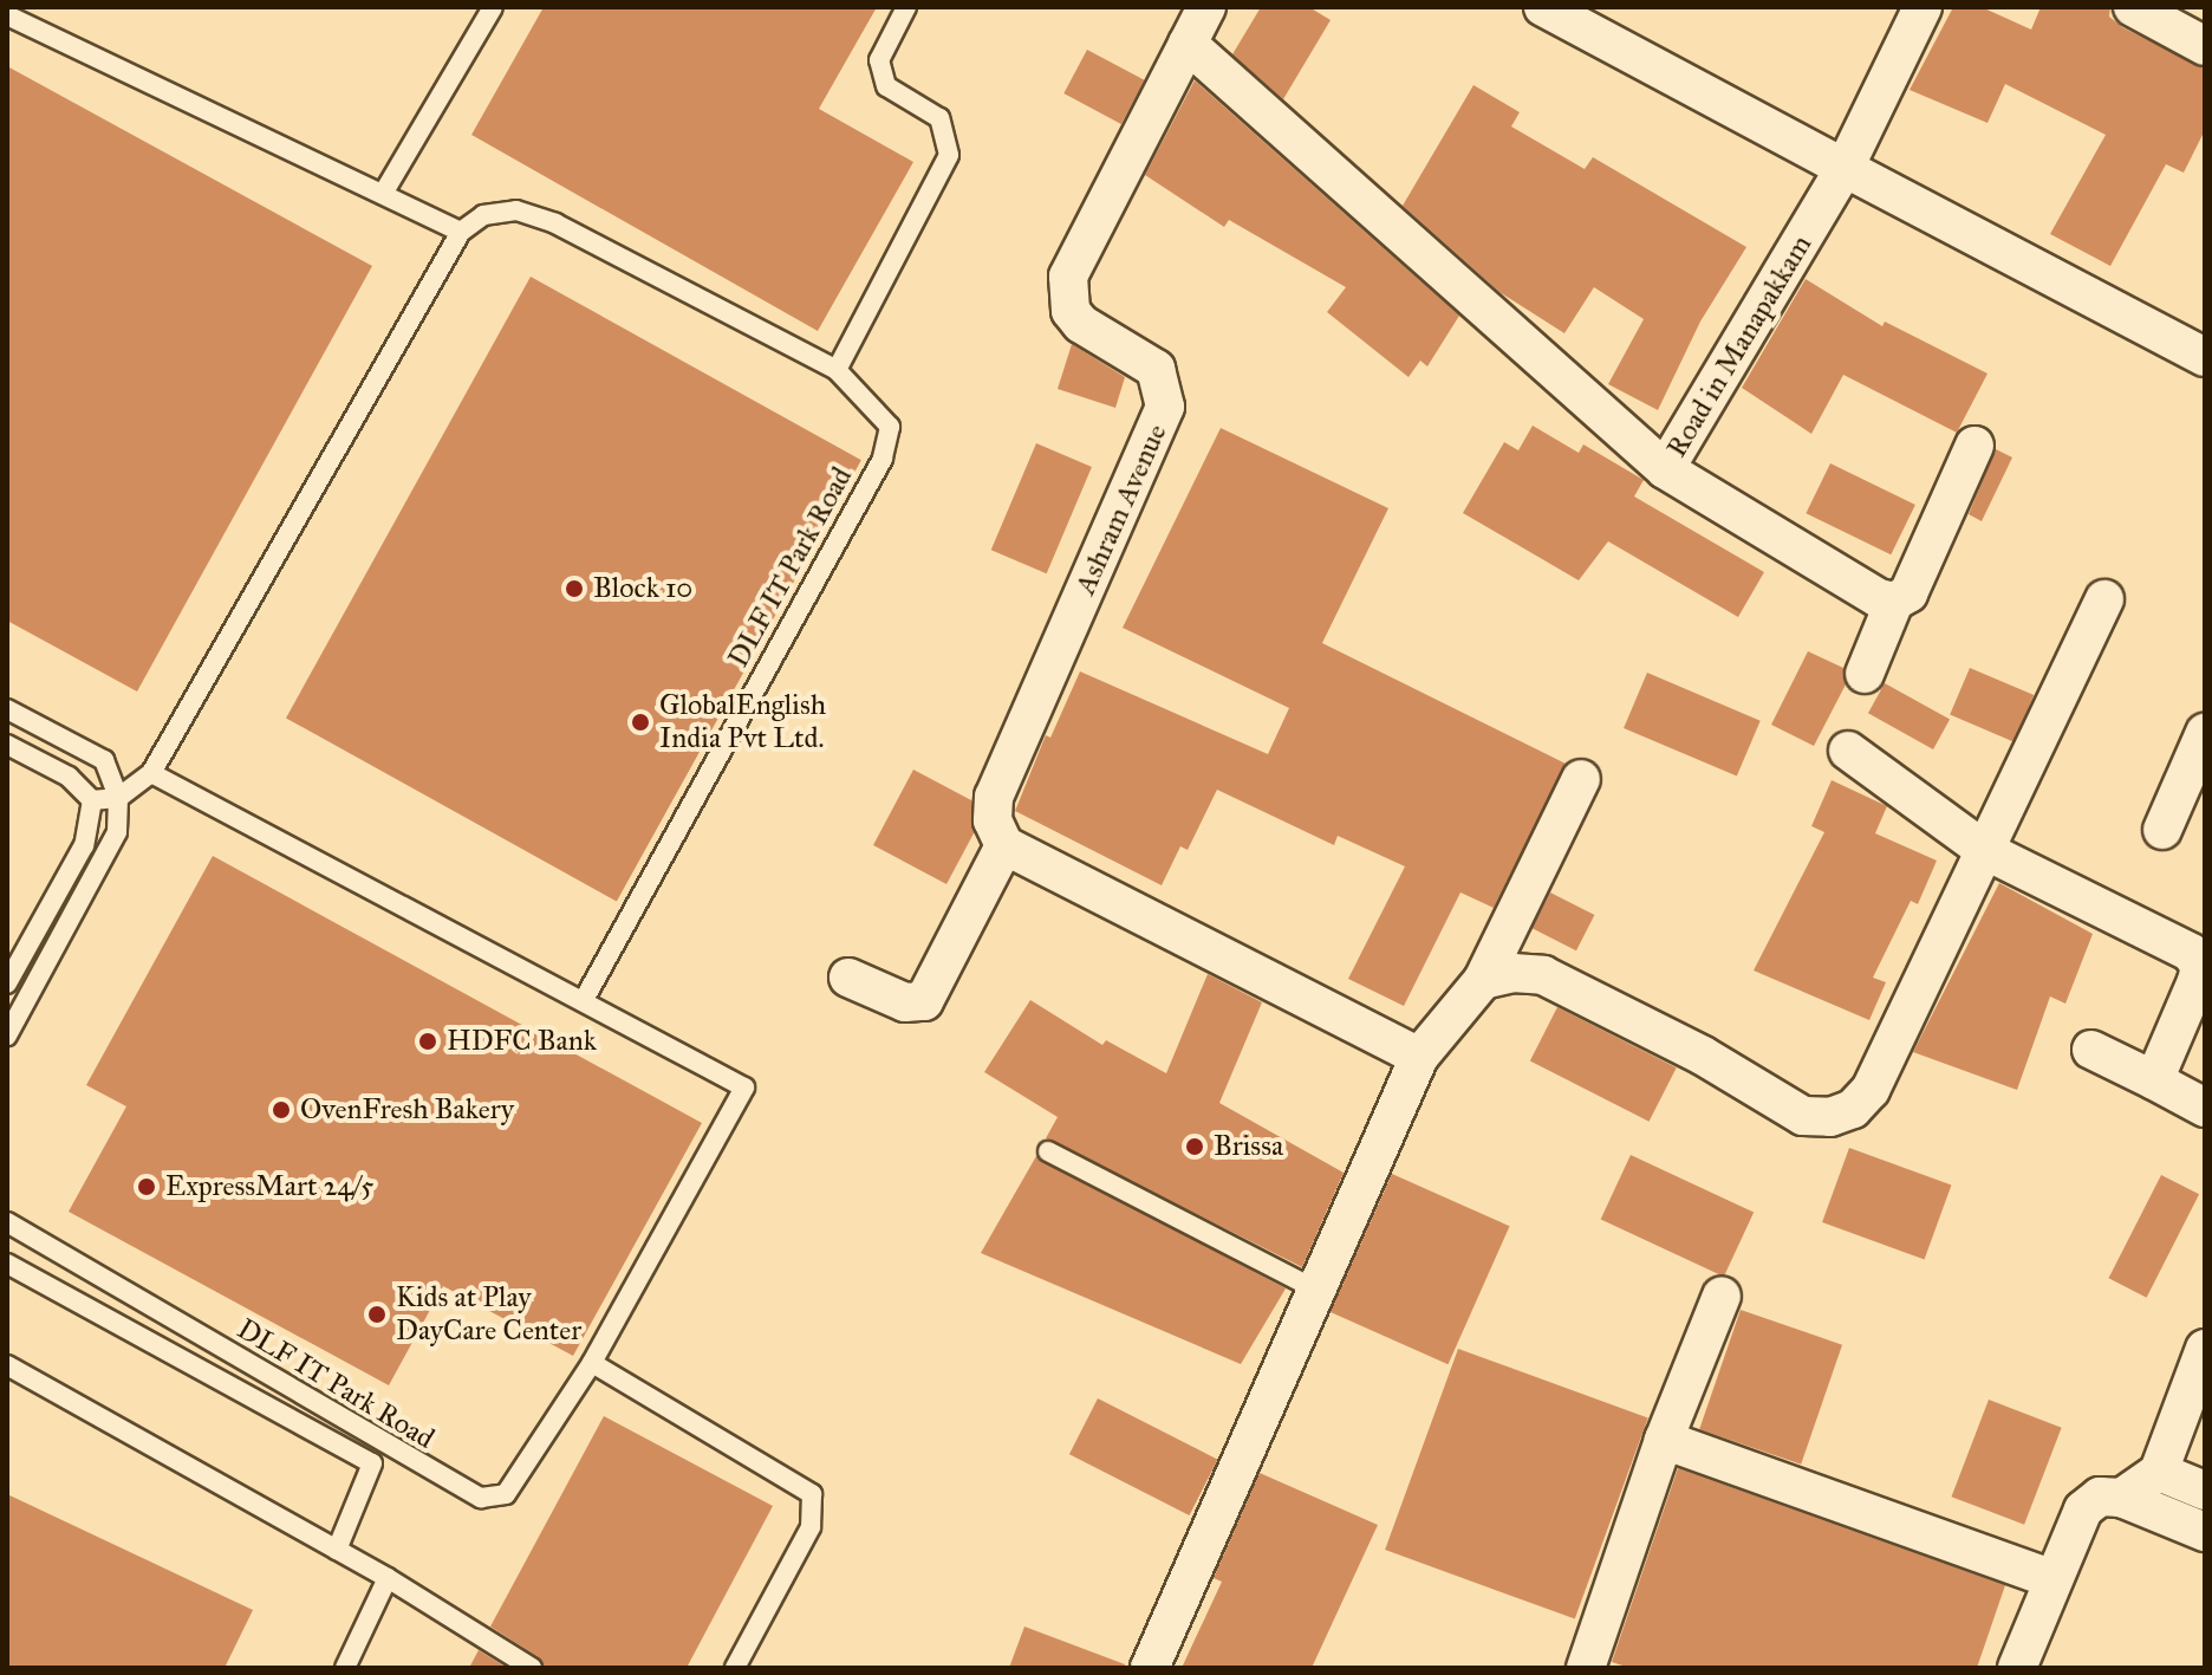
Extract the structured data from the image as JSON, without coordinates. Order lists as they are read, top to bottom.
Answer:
{
  "streets": {
    "street": ["Road in Manapakkam", "Ashram Avenue"],
    "lane": ["DLF IT Park Road"]
  },
  "crossings": [
    ["Road in Manapakkam", "Ashram Avenue"]
  ],
  "places": [
    "Block 10",
    "GlobalEnglish India Pvt Ltd.",
    "HDFC Bank",
    "OvenFresh Bakery",
    "Brissa",
    "ExpressMart 24/5",
    "Kids at Play DayCare Center"
  ]
}
